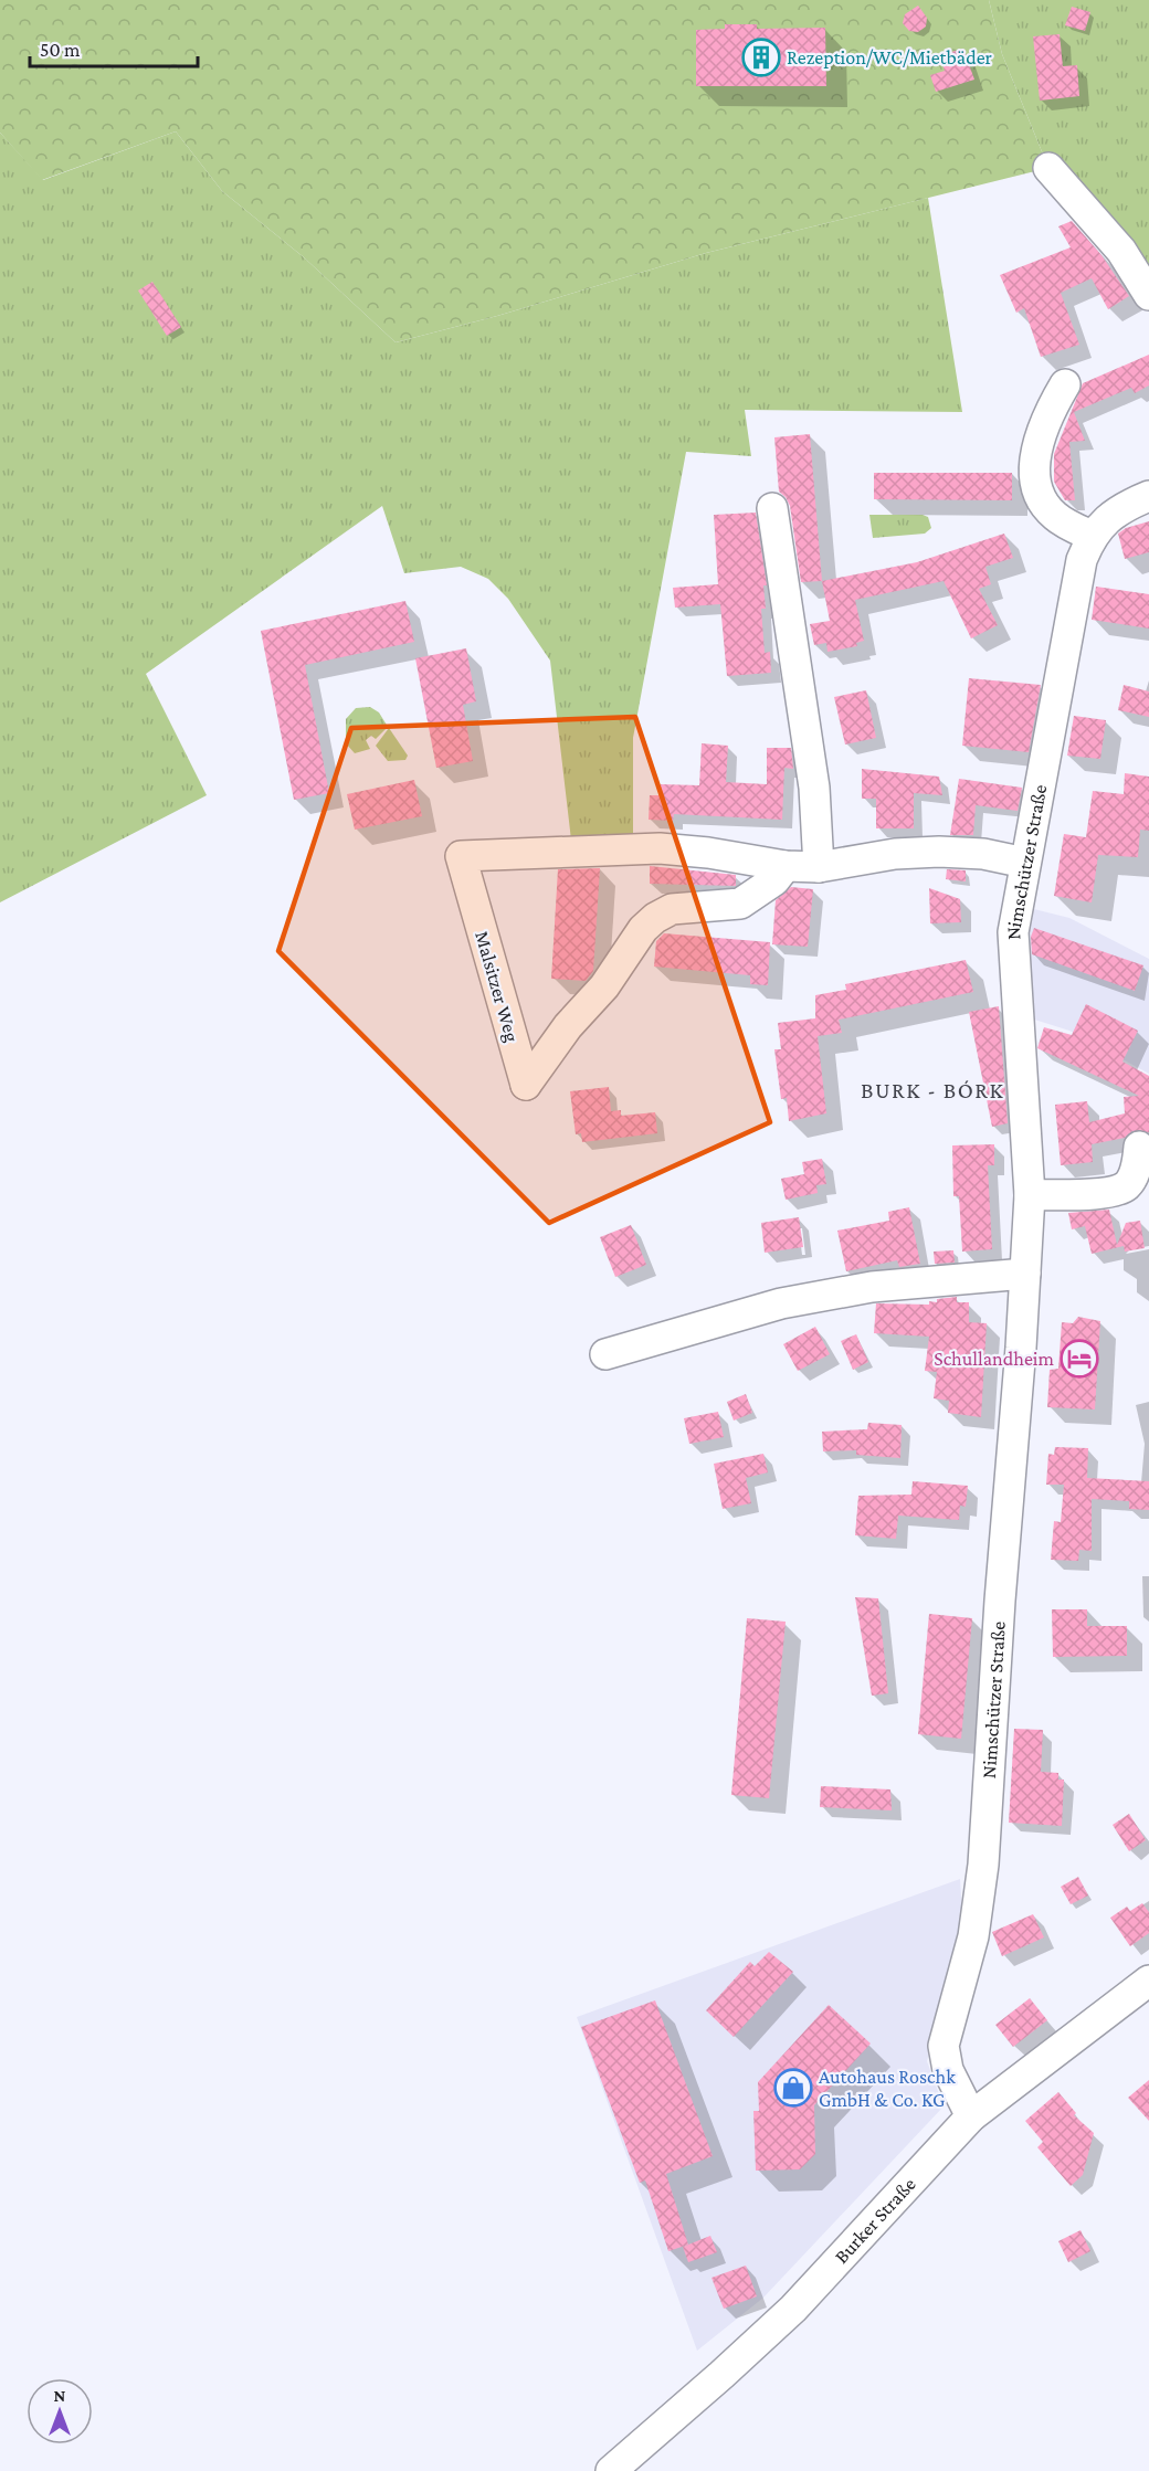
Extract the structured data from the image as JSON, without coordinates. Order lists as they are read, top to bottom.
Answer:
{
  "streets": {
    "street": ["Nimschützer Straße", "Malsitzer Weg", "Burker Straße"]
  },
  "crossings": [
    ["Nimschützer Straße", "Malsitzer Weg"],
    ["Nimschützer Straße", "Burker Straße"]
  ],
  "districts": ["BURK - BÓRK"],
  "places": {
    "building": ["Rezeption/WC/Mietbäder"],
    "hotel": ["Schullandheim"],
    "shop": ["Autohaus Roschk GmbH & Co. KG"]
  },
  "scale_bar": "50 m",
  "north": "top"
}
